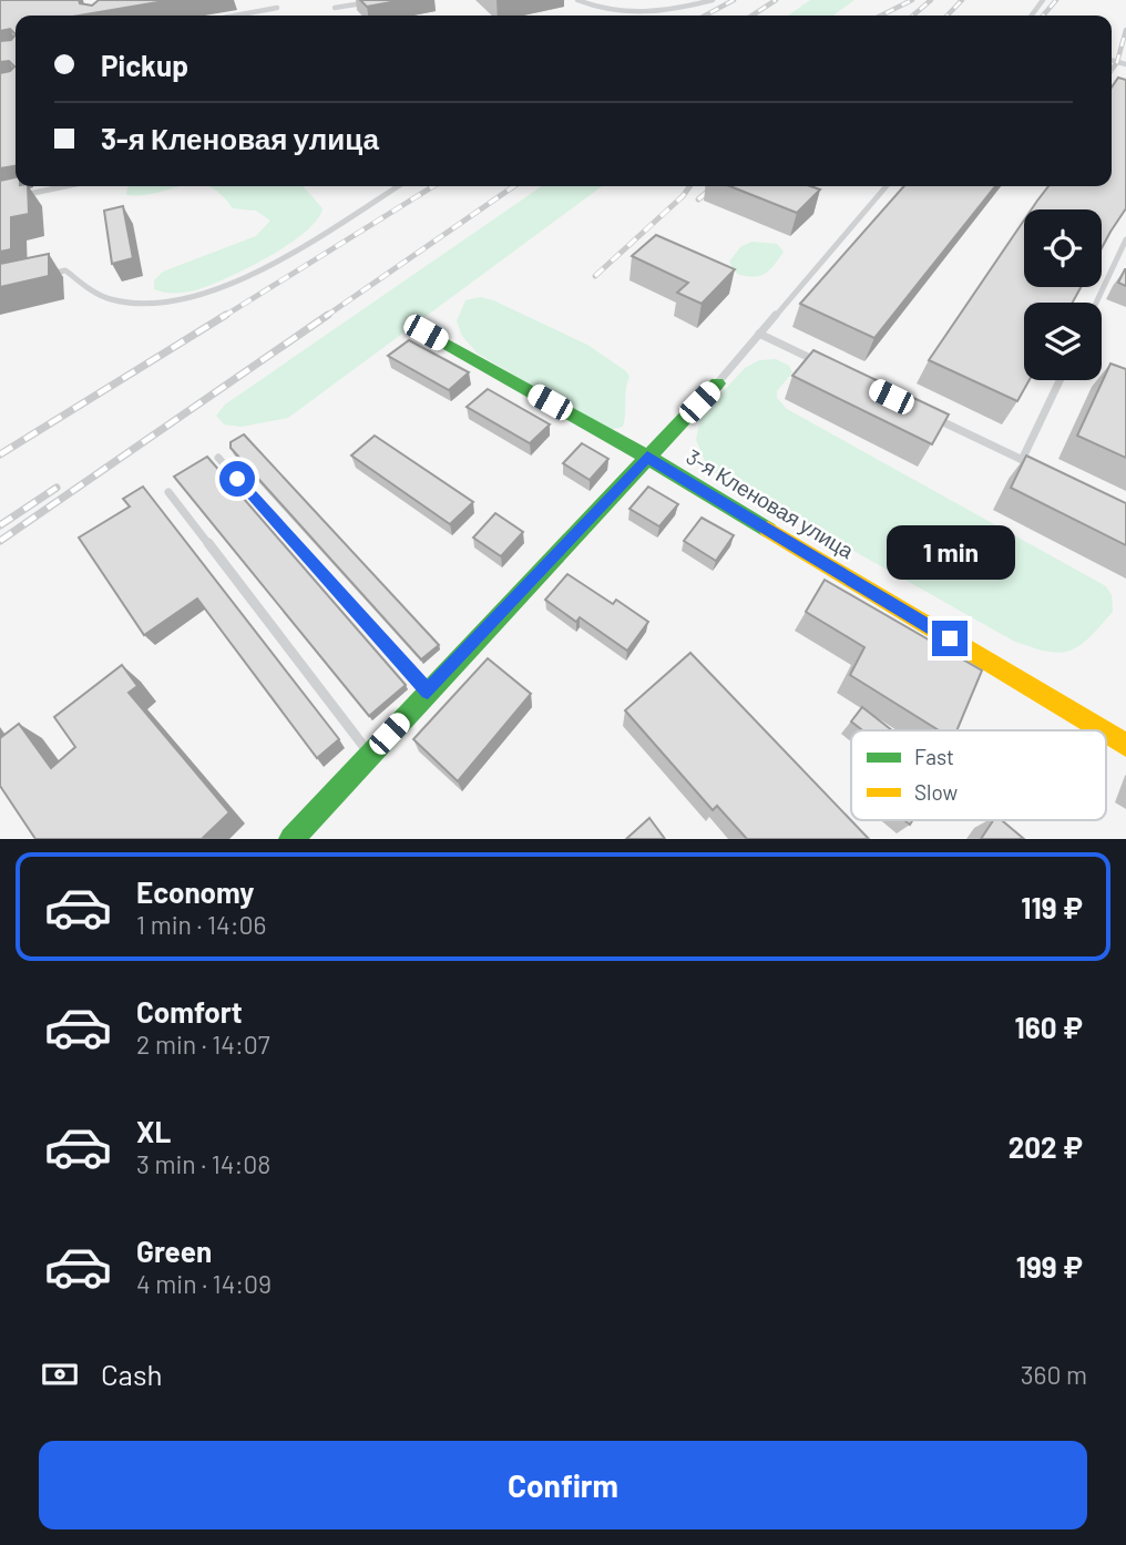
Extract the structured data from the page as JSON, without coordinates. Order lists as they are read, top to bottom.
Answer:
{
  "streets": {
    "street": ["3-я Кленовая улица"]
  },
  "legend": ["Fast", "Slow"],
  "page": {
    "banner": ["Pickup", "3-я Кленовая улица"],
    "bubble": "1 min",
    "list": [
      {
        "name": "Economy",
        "note": "1 min · 14:06",
        "value": "119 ₽"
      },
      {
        "name": "Comfort",
        "note": "2 min · 14:07",
        "value": "160 ₽"
      },
      {
        "name": "XL",
        "note": "3 min · 14:08",
        "value": "202 ₽"
      },
      {
        "name": "Green",
        "note": "4 min · 14:09",
        "value": "199 ₽"
      }
    ],
    "pay": ["Cash", "360 m"],
    "buttons": "Confirm"
  }
}
